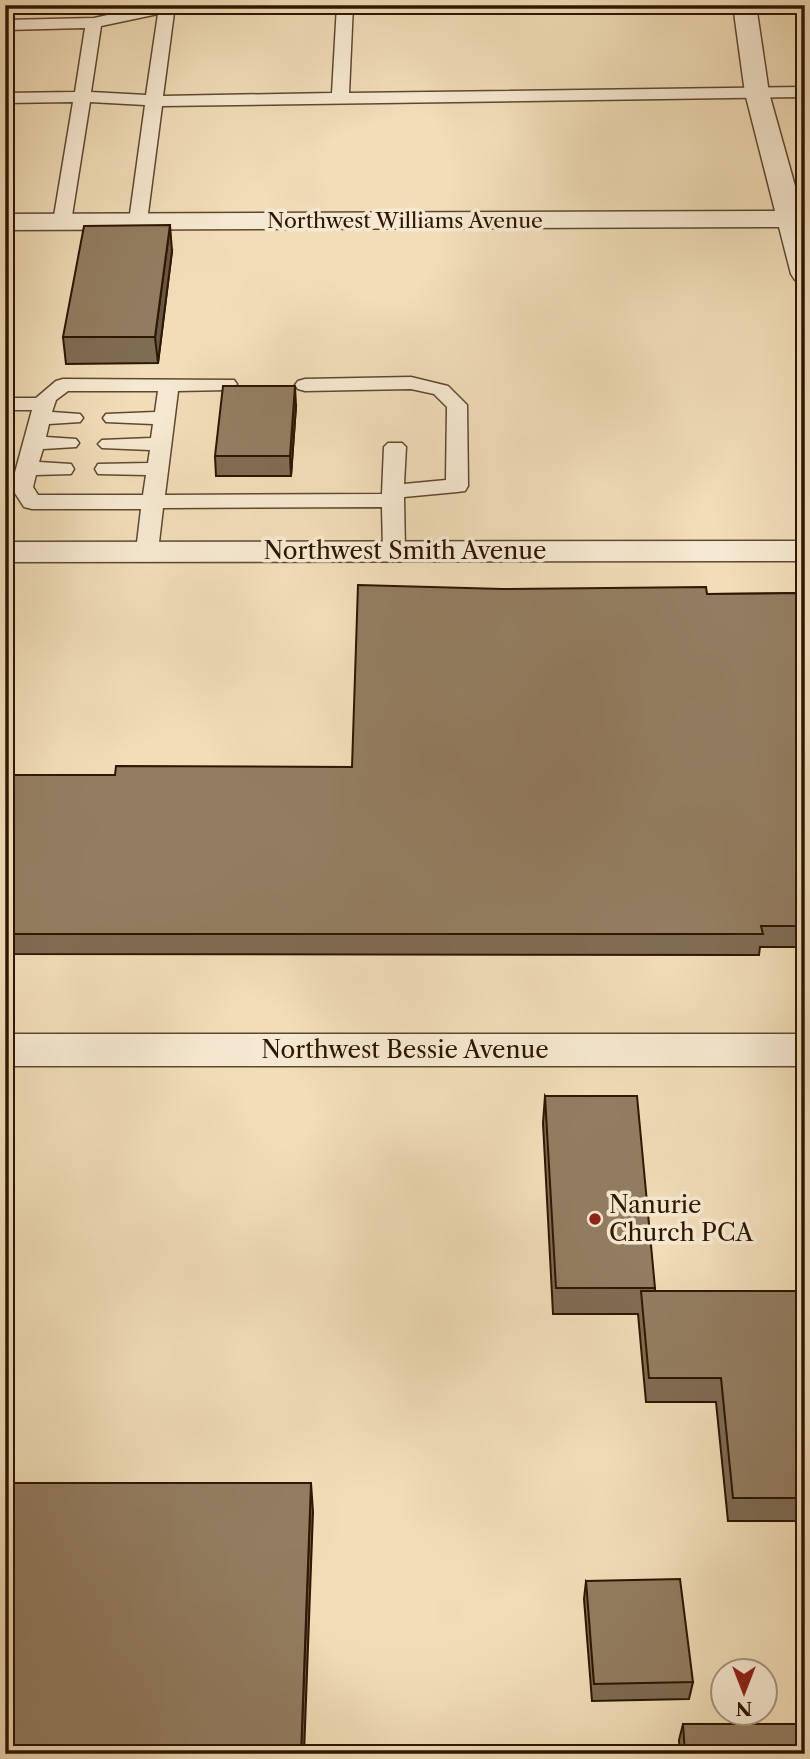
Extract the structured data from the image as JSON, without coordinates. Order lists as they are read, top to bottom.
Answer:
{
  "streets": {
    "street": ["Northwest Williams Avenue", "Northwest Smith Avenue", "Northwest Bessie Avenue"]
  },
  "places": ["Nanurie Church PCA"],
  "north": "bottom"
}
